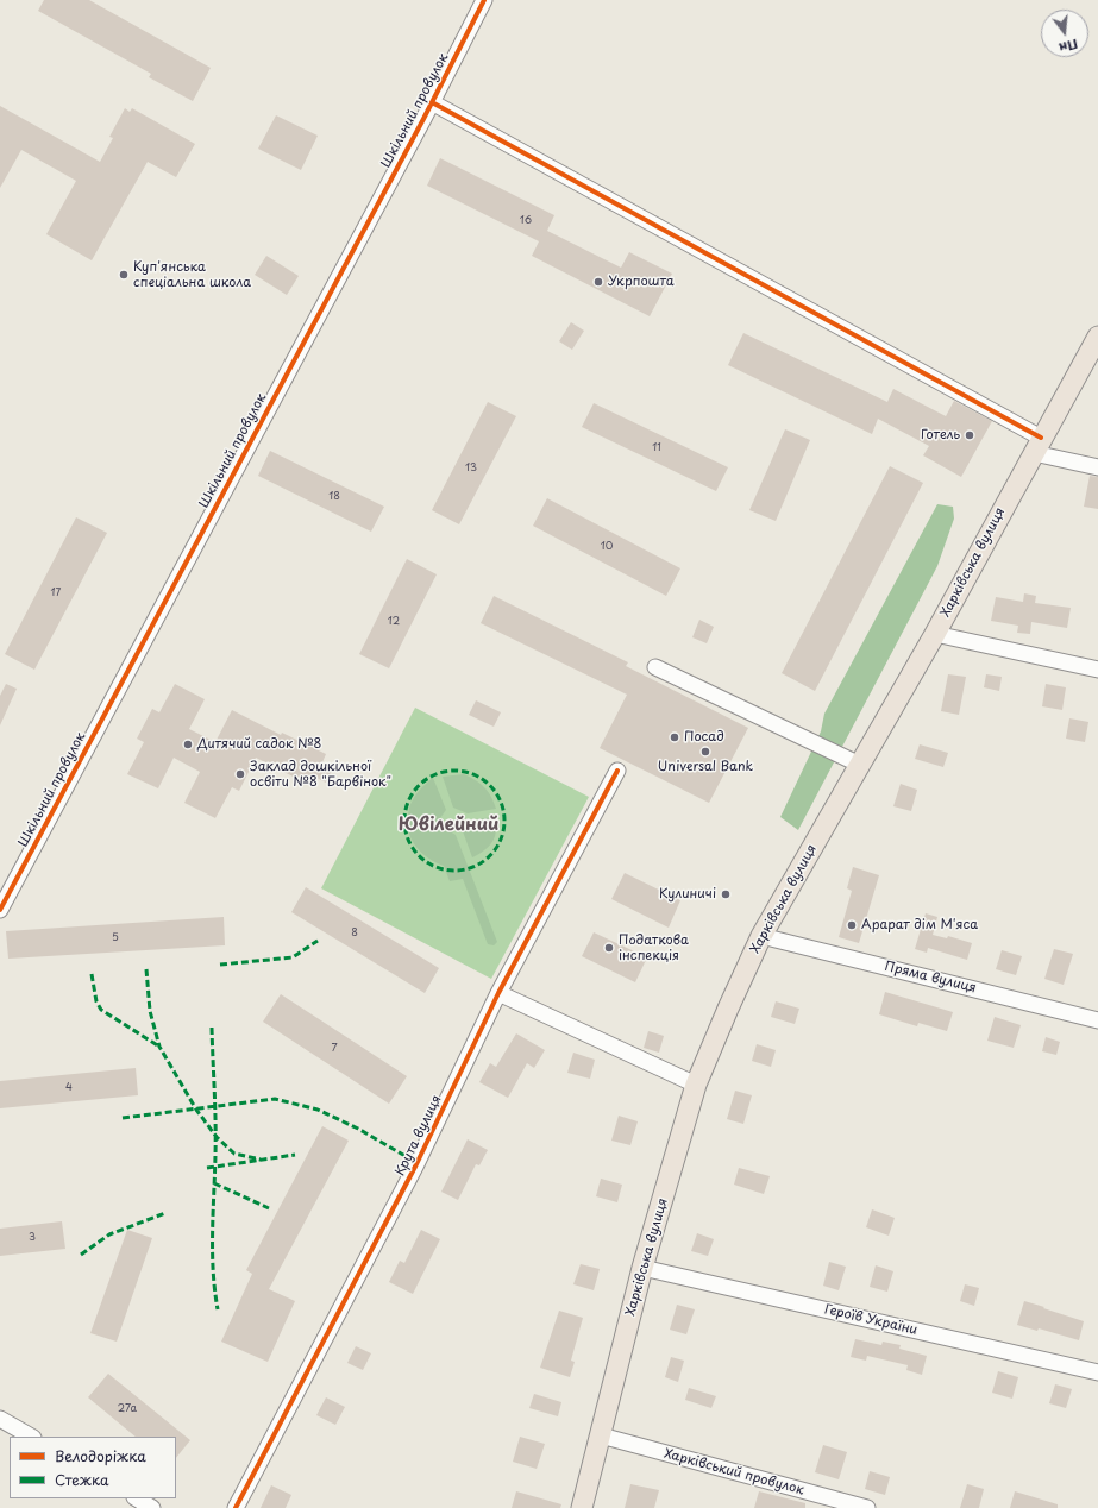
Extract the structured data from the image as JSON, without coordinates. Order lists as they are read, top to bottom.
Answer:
{
  "streets": {
    "main road": ["Харківська вулиця"],
    "street": [
      "Шкільний провулок",
      "Пряма вулиця",
      "Крута вулиця",
      "Героїв України",
      "Харківський провулок"
    ]
  },
  "crossings": [
    ["Харківська вулиця", "Пряма вулиця"],
    ["Харківська вулиця", "Героїв України"],
    ["Харківська вулиця", "Харківський провулок"]
  ],
  "districts": ["Ювілейний"],
  "places": [
    "Куп'янська спеціальна школа",
    "Укрпошта",
    "Готель",
    "Посад",
    "Дитячий садок №8",
    "Universal Bank",
    "Заклад дошкільної освіти №8 \"Барвінок\"",
    "Кулиничі",
    "Арарат дім М'яса",
    "Податкова інспекція"
  ],
  "house_numbers": [
    "16",
    "11",
    "13",
    "18",
    "10",
    "17",
    "12",
    "8",
    "5",
    "7",
    "4",
    "3",
    "27а"
  ],
  "legend": ["Велодоріжка", "Стежка"],
  "north": "bottom"
}
